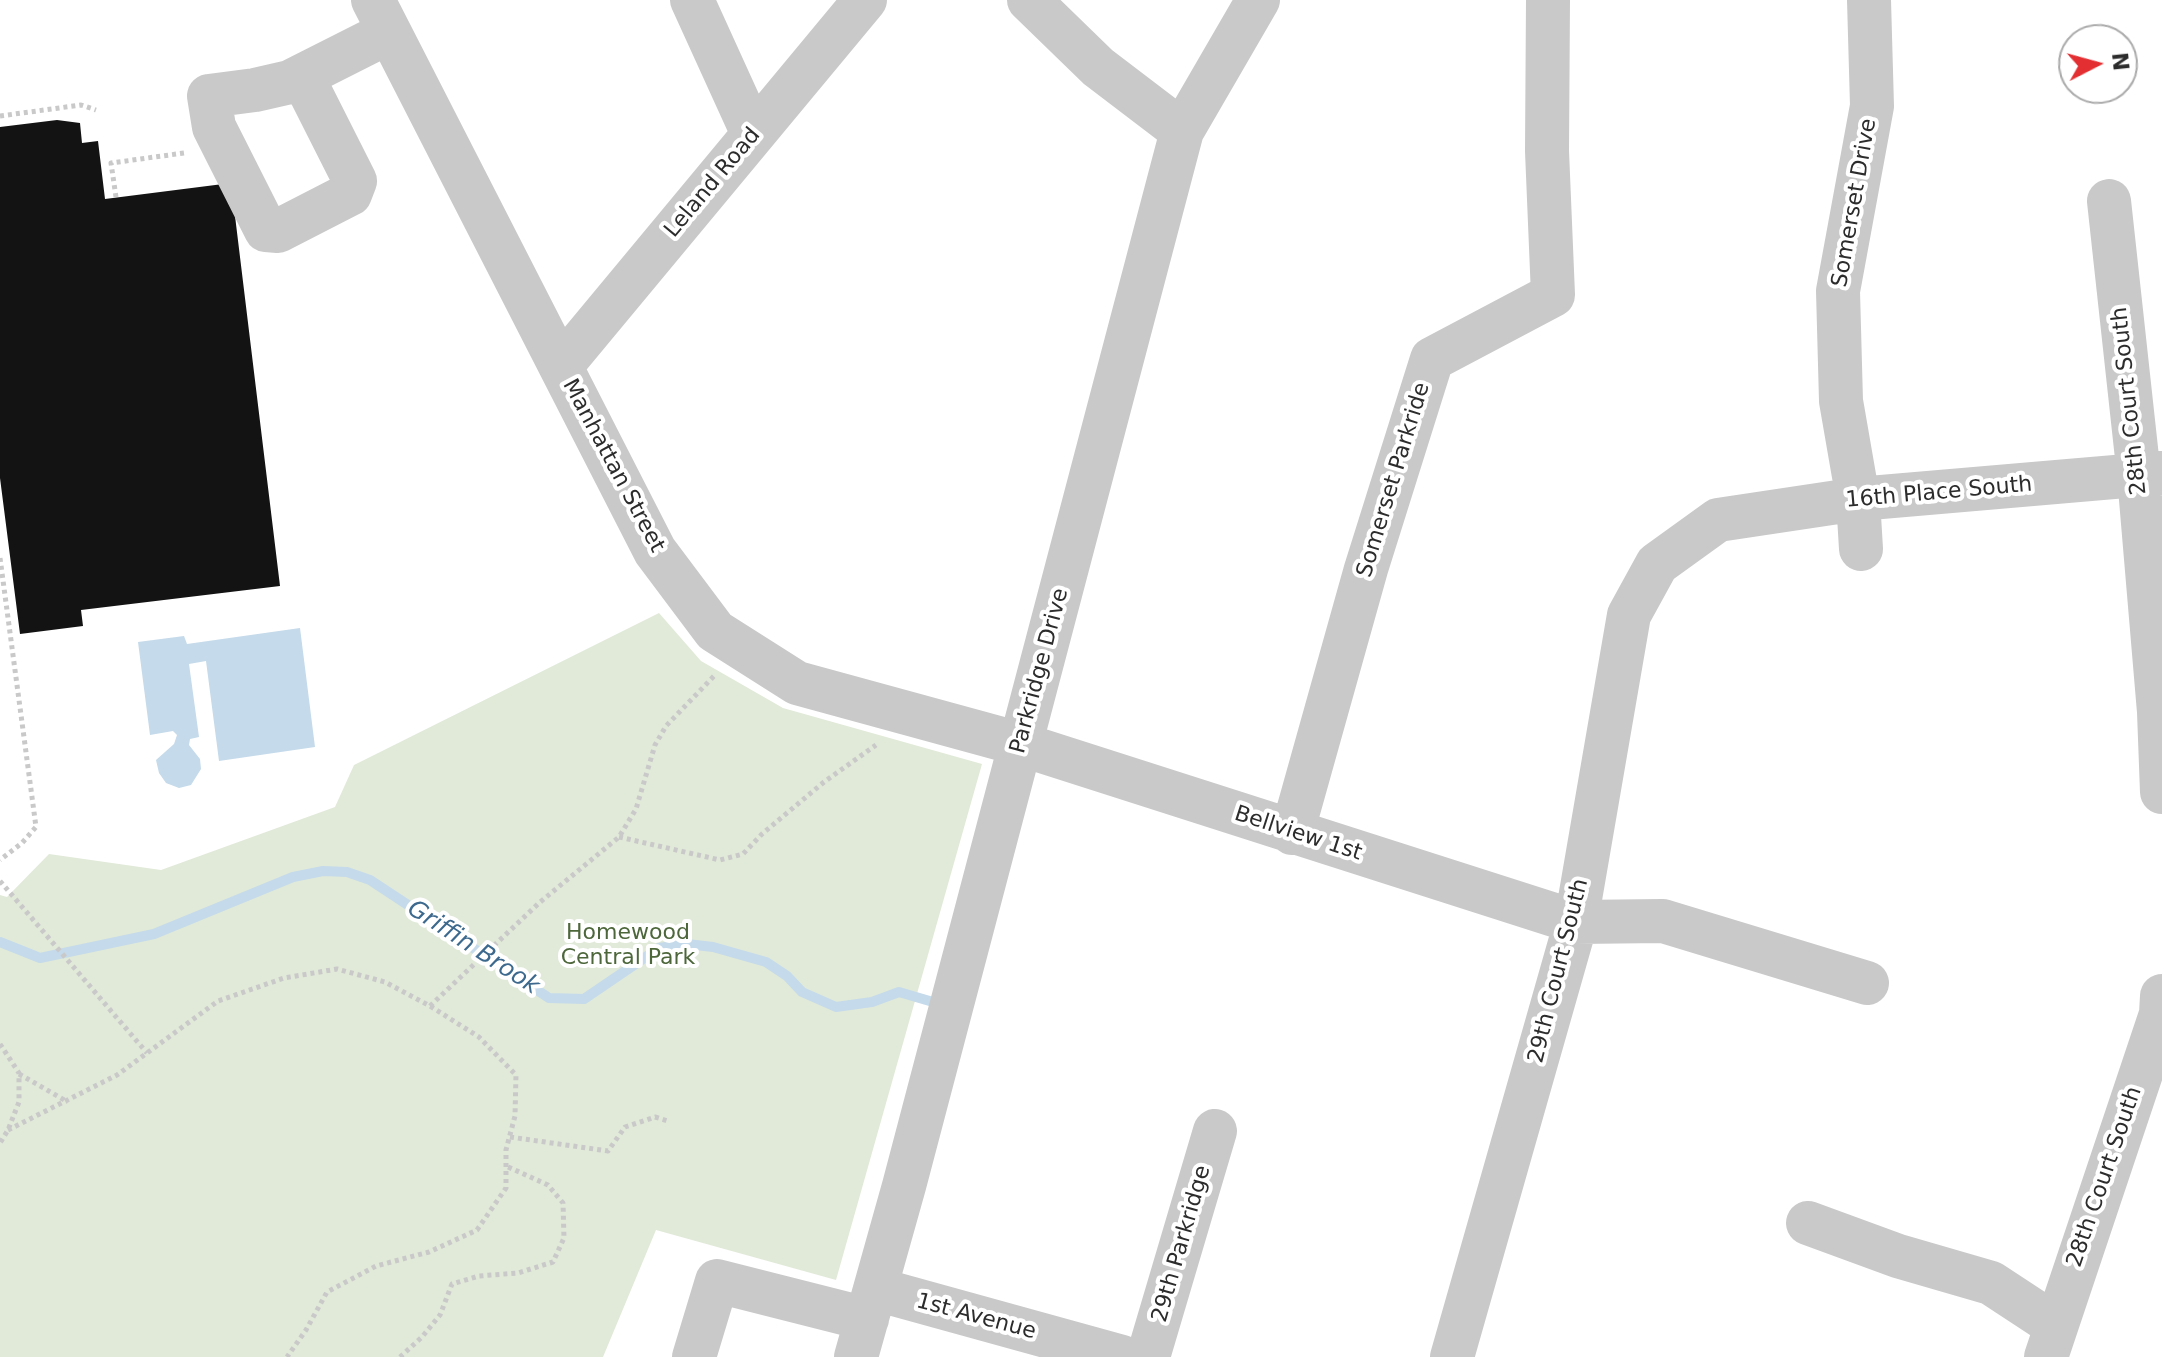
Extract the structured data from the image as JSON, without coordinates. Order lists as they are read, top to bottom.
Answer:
{
  "streets": {
    "street": [
      "Leland Road",
      "Somerset Drive",
      "28th Court South",
      "Manhattan Street",
      "Somerset Parkride",
      "16th Place South",
      "Parkridge Drive",
      "Bellview 1st",
      "29th Court South",
      "29th Parkridge",
      "1st Avenue"
    ]
  },
  "crossings": [
    ["Leland Road", "Manhattan Street"],
    ["Somerset Drive", "16th Place South"],
    ["28th Court South", "16th Place South"],
    ["Manhattan Street", "Parkridge Drive"],
    ["Manhattan Street", "Bellview 1st"],
    ["Somerset Parkride", "Bellview 1st"],
    ["16th Place South", "29th Court South"],
    ["Parkridge Drive", "Bellview 1st"],
    ["Parkridge Drive", "1st Avenue"],
    ["Bellview 1st", "29th Court South"]
  ],
  "water": ["Griffin Brook"],
  "parks": ["Homewood Central Park"],
  "north": "right"
}
